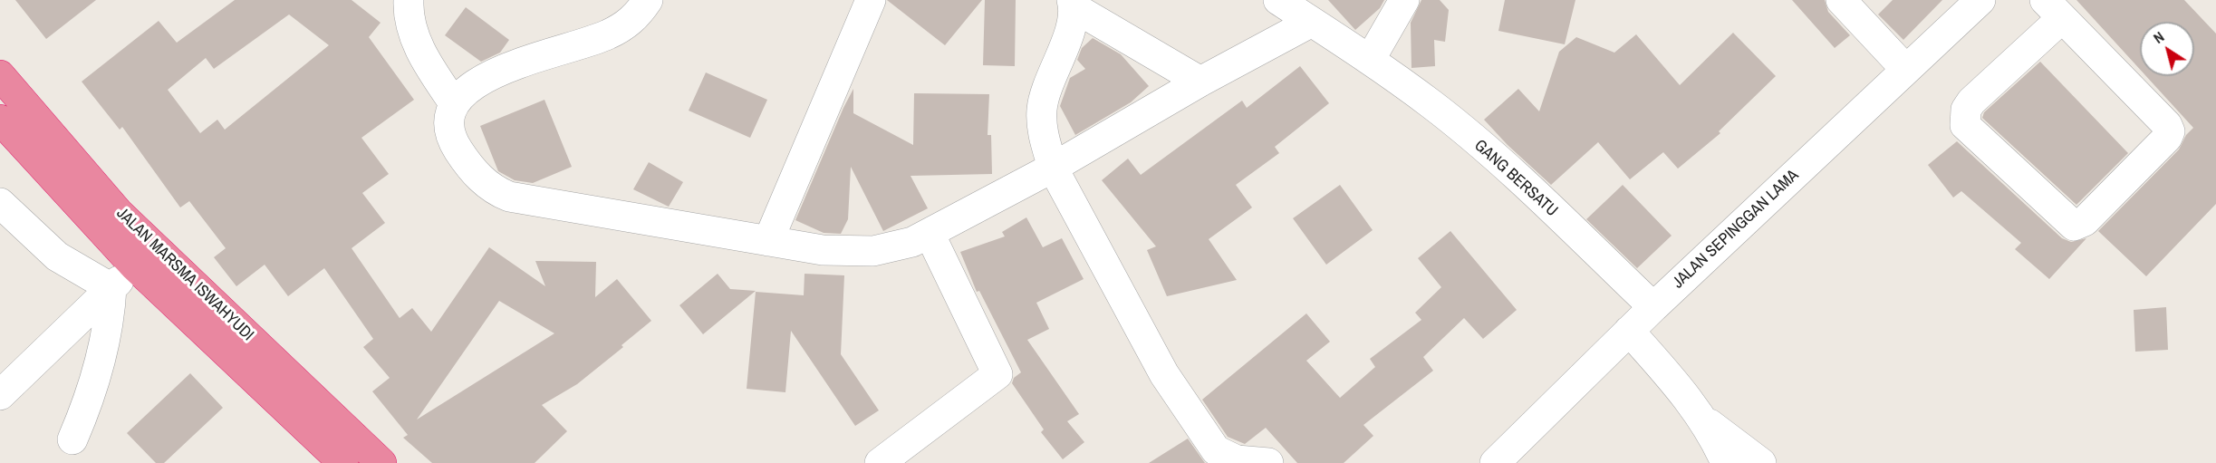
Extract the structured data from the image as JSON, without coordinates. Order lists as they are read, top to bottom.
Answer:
{
  "streets": {
    "highway": ["JALAN MARSMA ISWAHYUDI"],
    "street": ["GANG BERSATU", "JALAN SEPINGGAN LAMA"]
  },
  "crossings": [
    ["GANG BERSATU", "JALAN SEPINGGAN LAMA"]
  ],
  "north": "top left"
}
